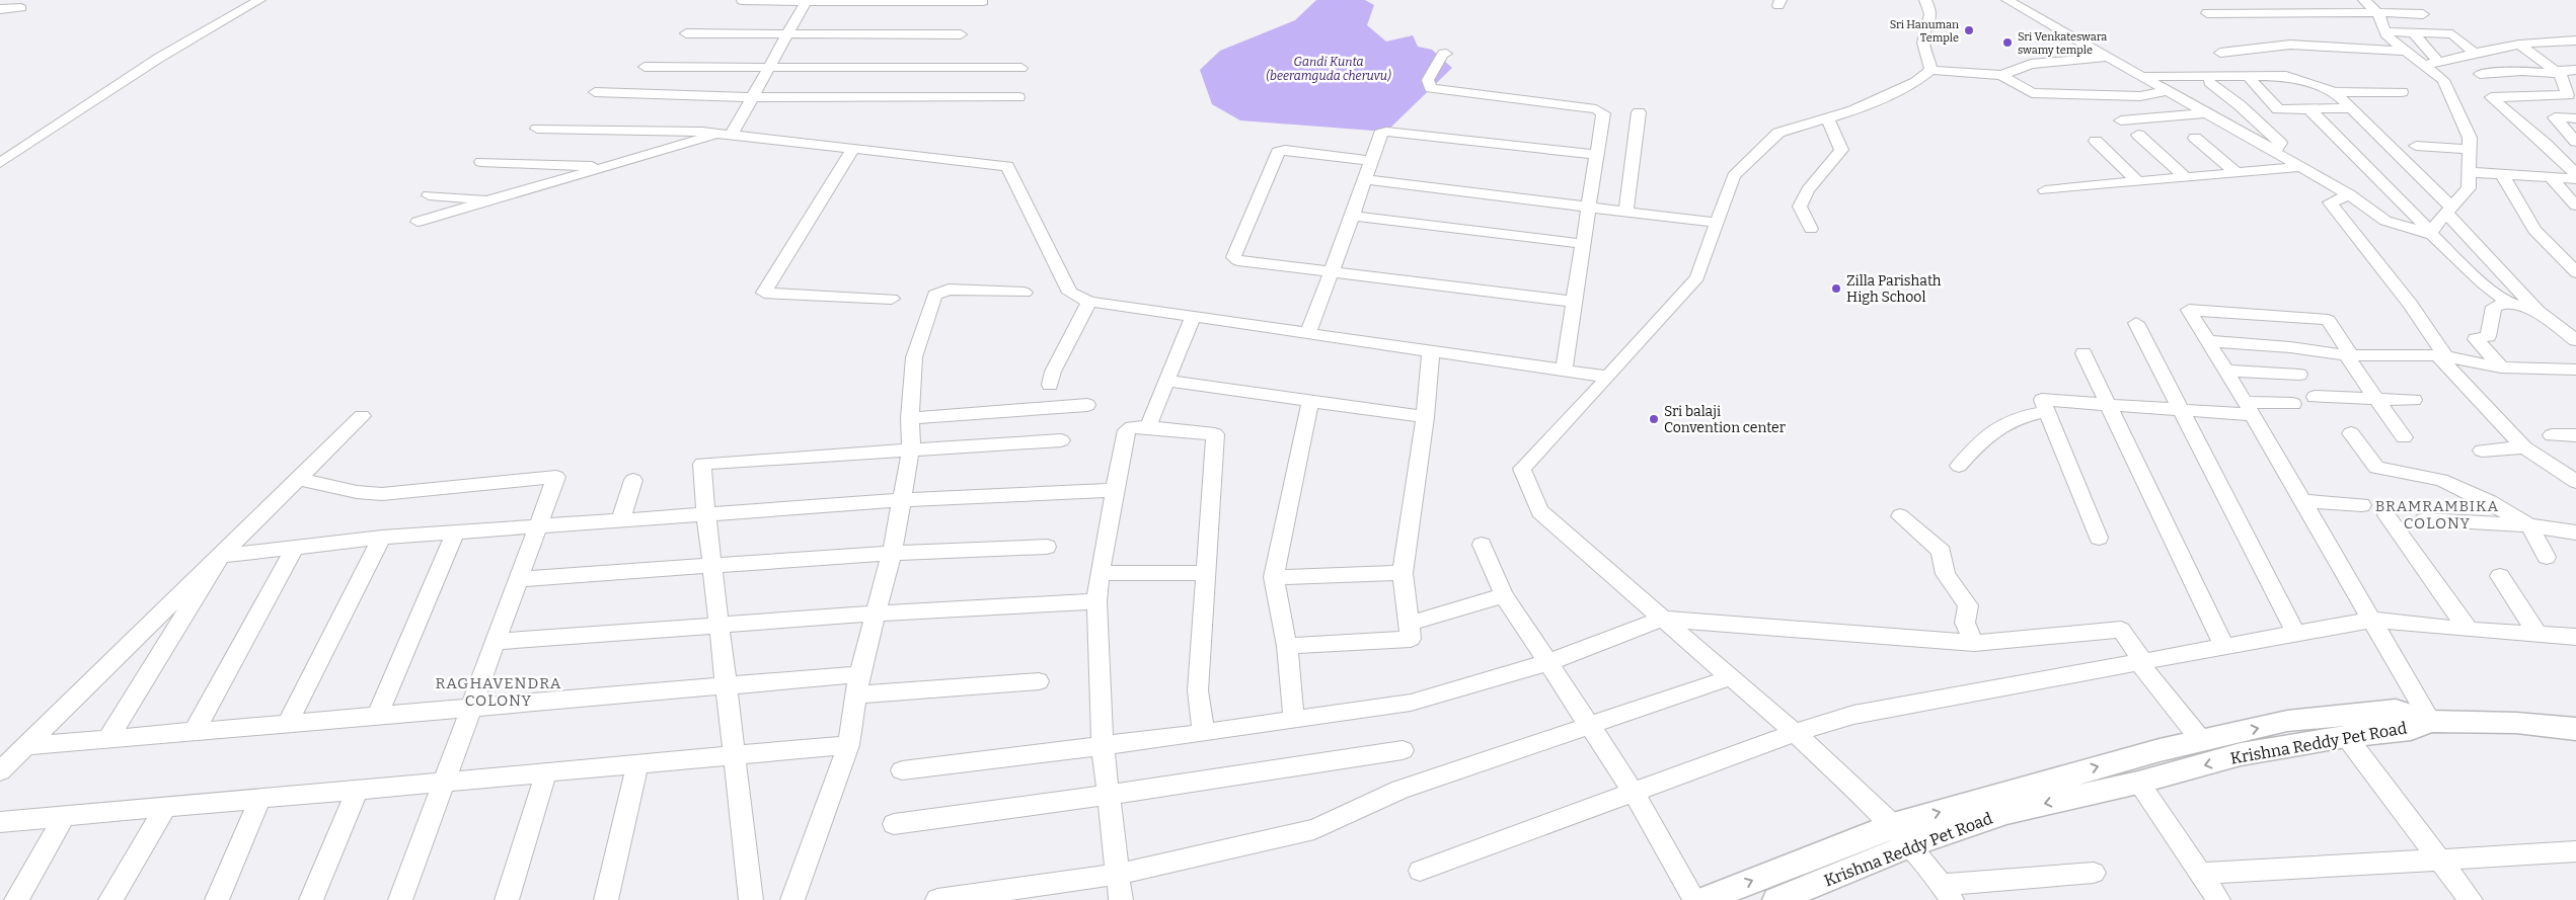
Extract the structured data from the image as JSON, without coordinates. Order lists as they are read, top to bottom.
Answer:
{
  "streets": {
    "main road": ["Krishna Reddy Pet Road"]
  },
  "districts": ["BRAMRAMBIKA COLONY", "RAGHAVENDRA COLONY"],
  "water": ["Gandi Kunta (beeramguda cheruvu)"],
  "places": [
    "Sri Hanuman Temple",
    "Sri Venkateswara swamy temple",
    "Zilla Parishath High School",
    "Sri balaji Convention center"
  ]
}
